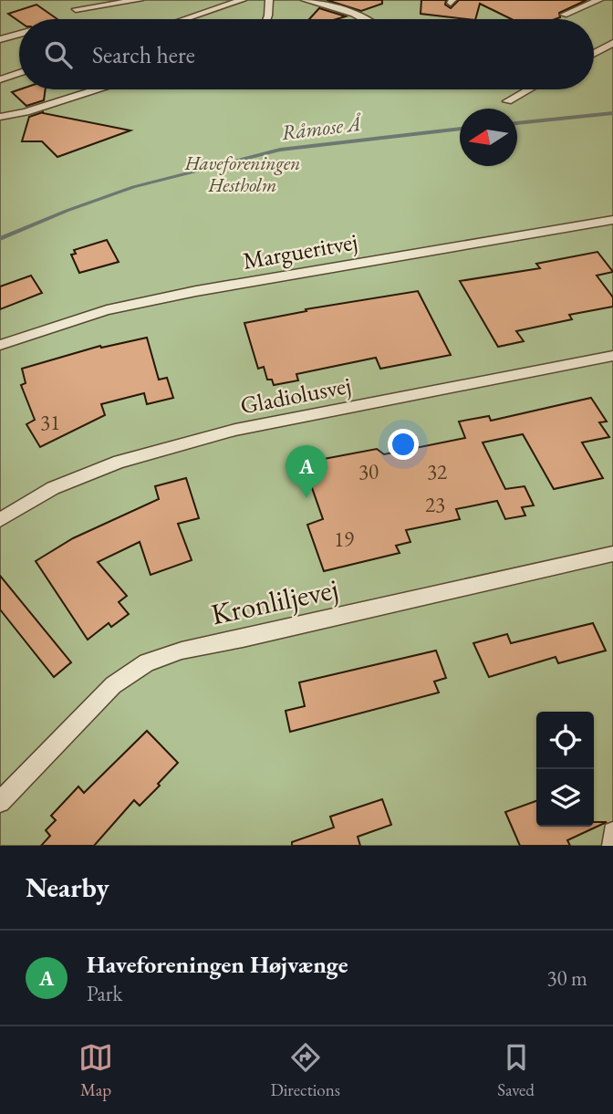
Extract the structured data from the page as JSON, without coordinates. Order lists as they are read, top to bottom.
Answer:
{
  "streets": {
    "lane": ["Margueritvej", "Gladiolusvej", "Kronliljevej"]
  },
  "water": ["Råmose Å"],
  "parks": ["Haveforeningen Hestholm"],
  "house_numbers": [
    "31",
    "30",
    "32",
    "23",
    "19"
  ],
  "north": "left",
  "page": {
    "search": "Search here",
    "pins": "A",
    "heading": "Nearby",
    "list": [
      {
        "mark": "A",
        "name": "Haveforeningen Højvænge",
        "note": "Park",
        "value": "30 m"
      }
    ],
    "nav": ["Map", "Directions", "Saved"]
  }
}
